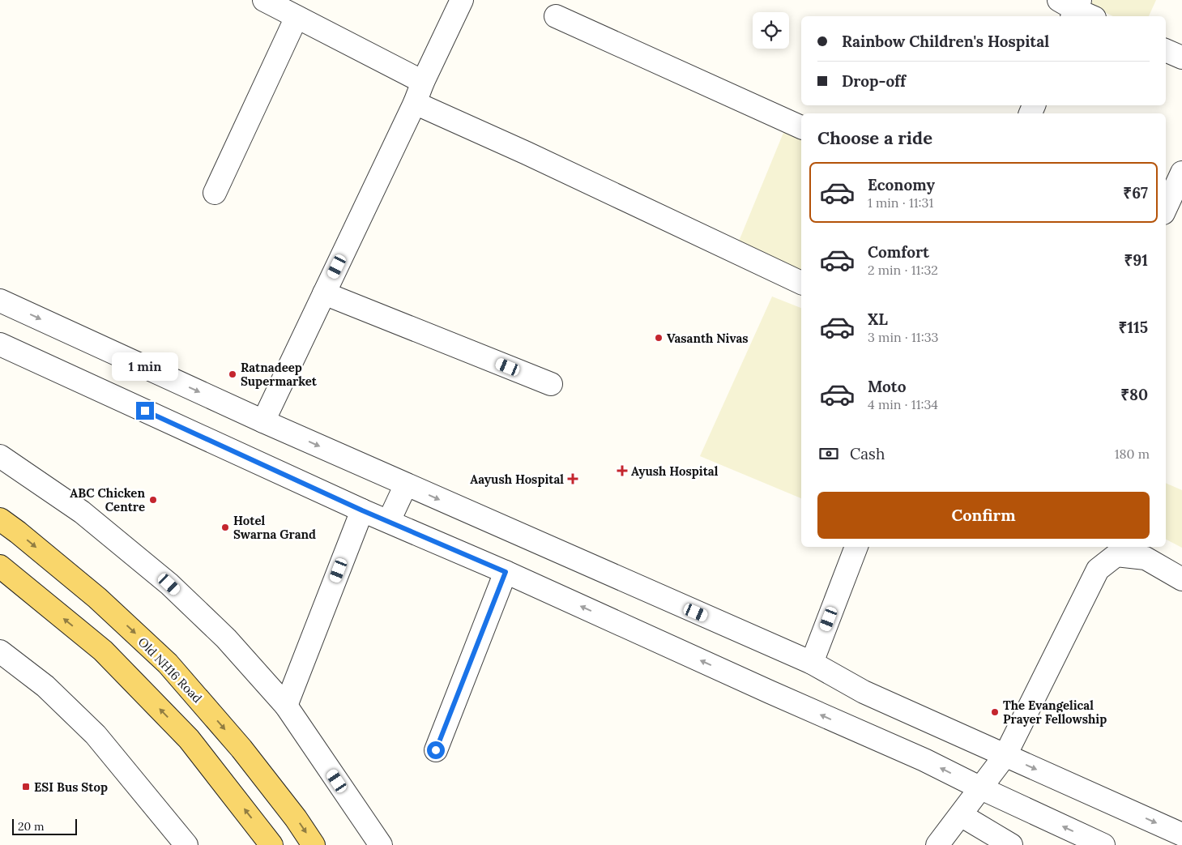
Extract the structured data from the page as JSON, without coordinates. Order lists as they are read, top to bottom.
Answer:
{
  "streets": {
    "main road": ["Old NH16 Road"]
  },
  "places": {
    "other": [
      "Vasanth Nivas",
      "Ratnadeep Supermarket",
      "ABC Chicken Centre",
      "Hotel Swarna Grand",
      "The Evangelical Prayer Fellowship"
    ],
    "health": ["Ayush Hospital", "Aayush Hospital"],
    "transit": ["ESI Bus Stop"]
  },
  "scale_bar": "20 m",
  "page": {
    "banner": ["Rainbow Children's Hospital", "Drop-off"],
    "heading": "Choose a ride",
    "list": [
      {
        "name": "Economy",
        "note": "1 min · 11:31",
        "value": "₹67"
      },
      {
        "name": "Comfort",
        "note": "2 min · 11:32",
        "value": "₹91"
      },
      {
        "name": "XL",
        "note": "3 min · 11:33",
        "value": "₹115"
      },
      {
        "name": "Moto",
        "note": "4 min · 11:34",
        "value": "₹80"
      }
    ],
    "bubble": "1 min",
    "pay": ["Cash", "180 m"],
    "buttons": "Confirm",
    "scale": "20 m"
  }
}
